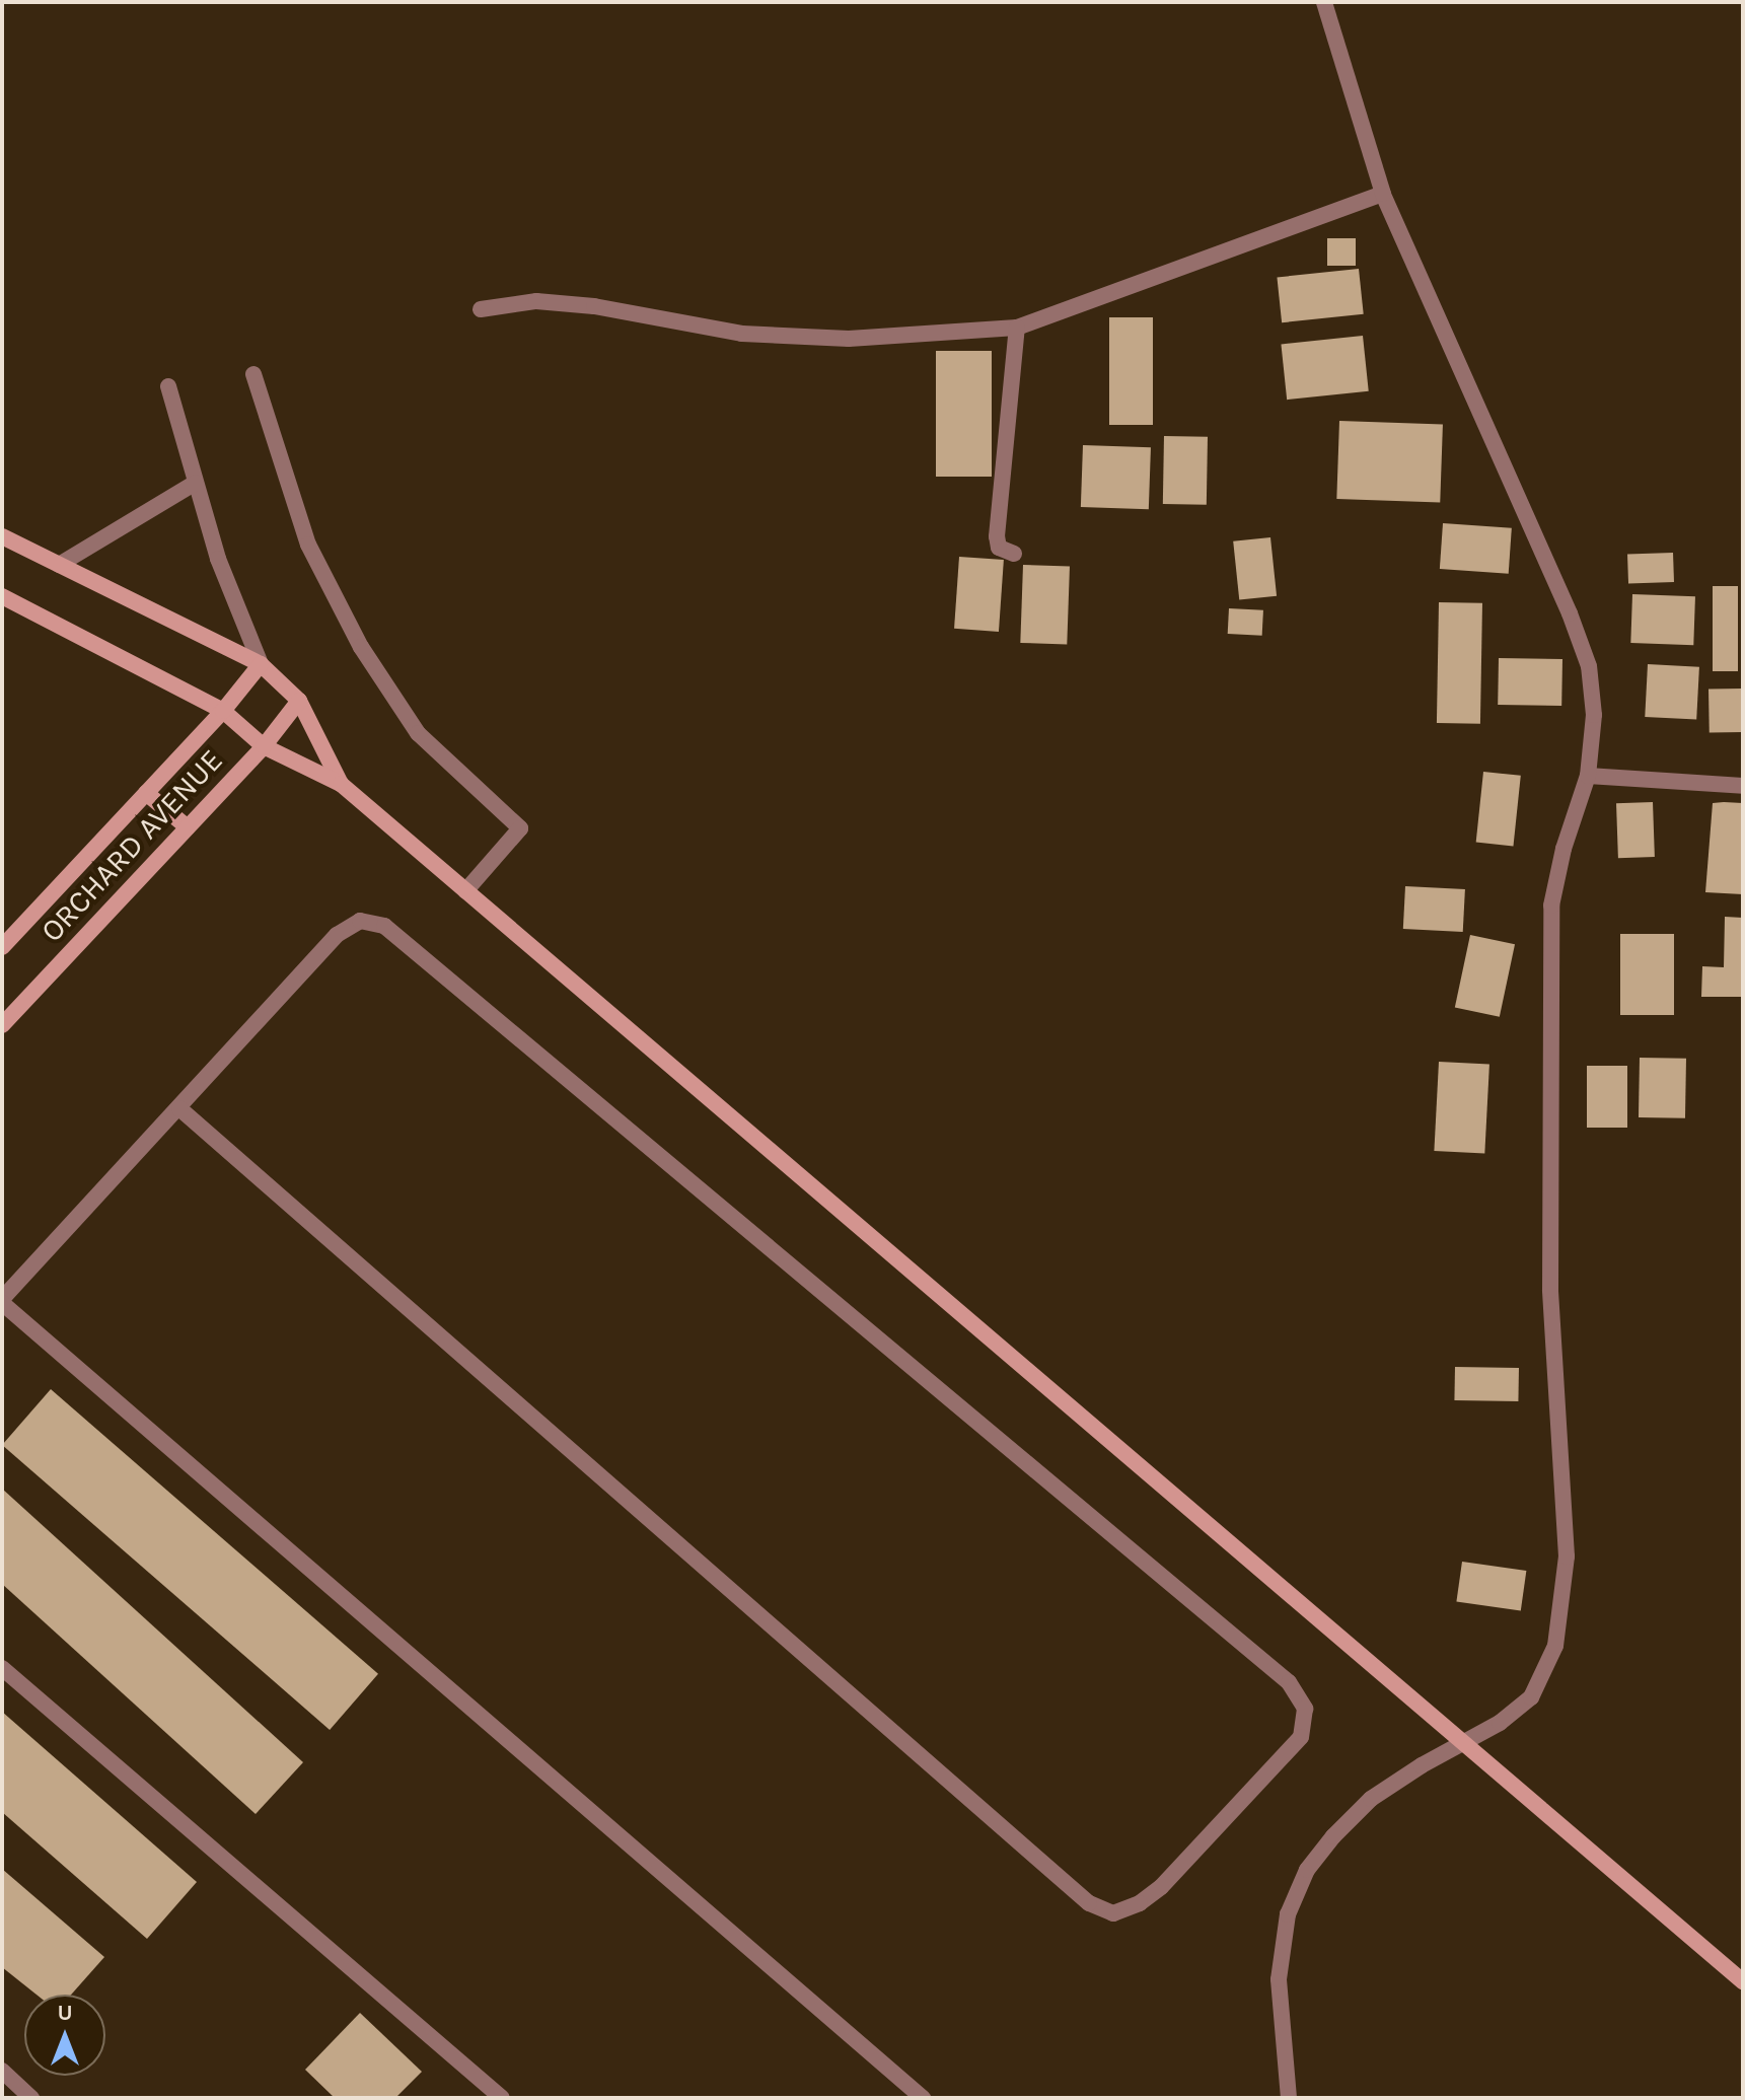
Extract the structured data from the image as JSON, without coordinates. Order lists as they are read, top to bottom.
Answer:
{
  "streets": {
    "street": ["ORCHARD AVENUE"]
  },
  "north": "top"
}
